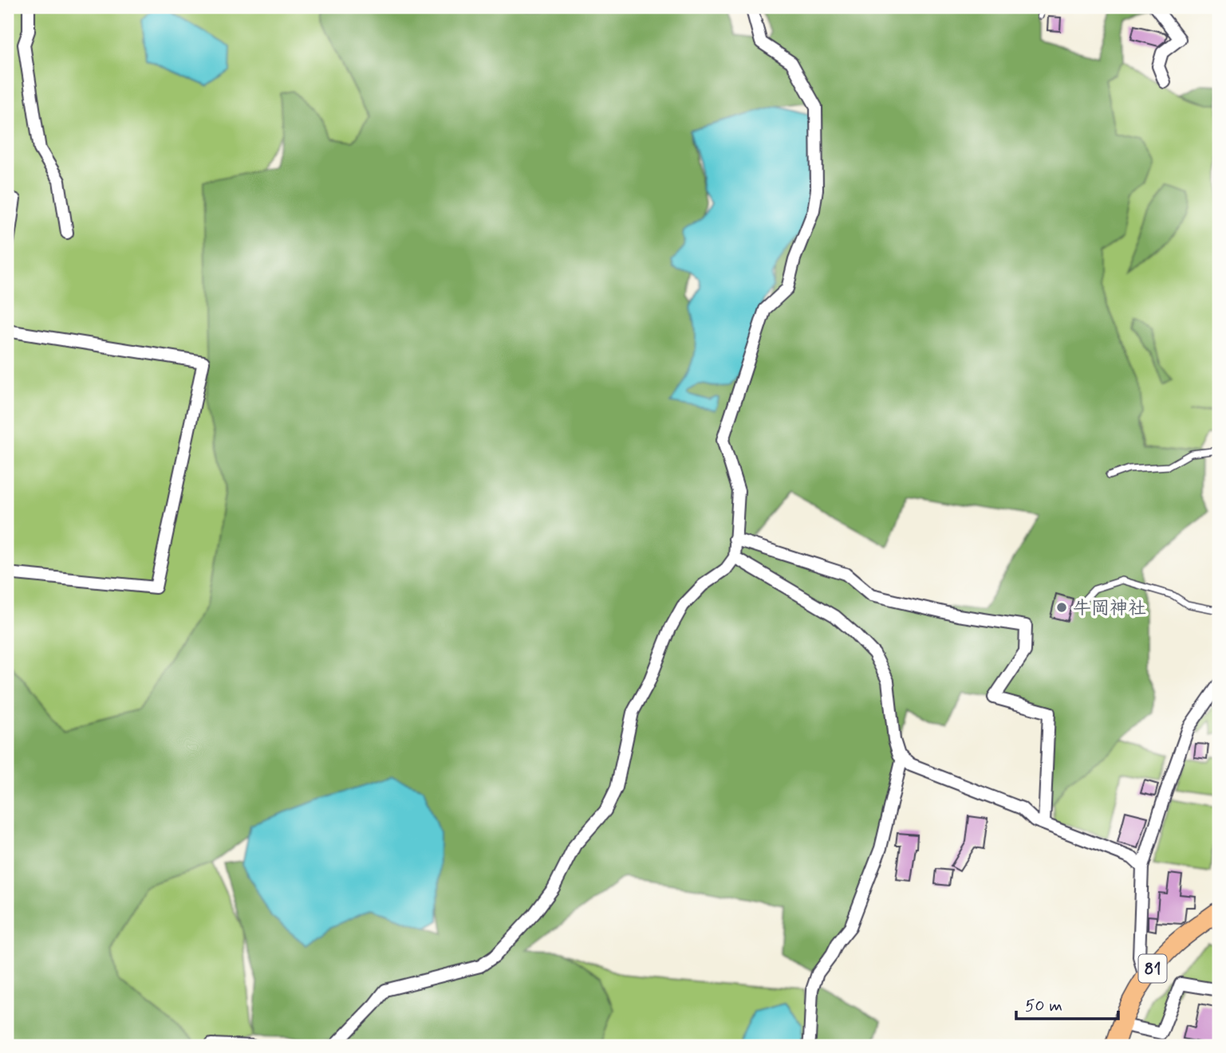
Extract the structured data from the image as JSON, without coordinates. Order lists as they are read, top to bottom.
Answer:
{
  "streets": {
    "main road": ["81"]
  },
  "places": ["牛岡神社"],
  "scale_bar": "50 m"
}
